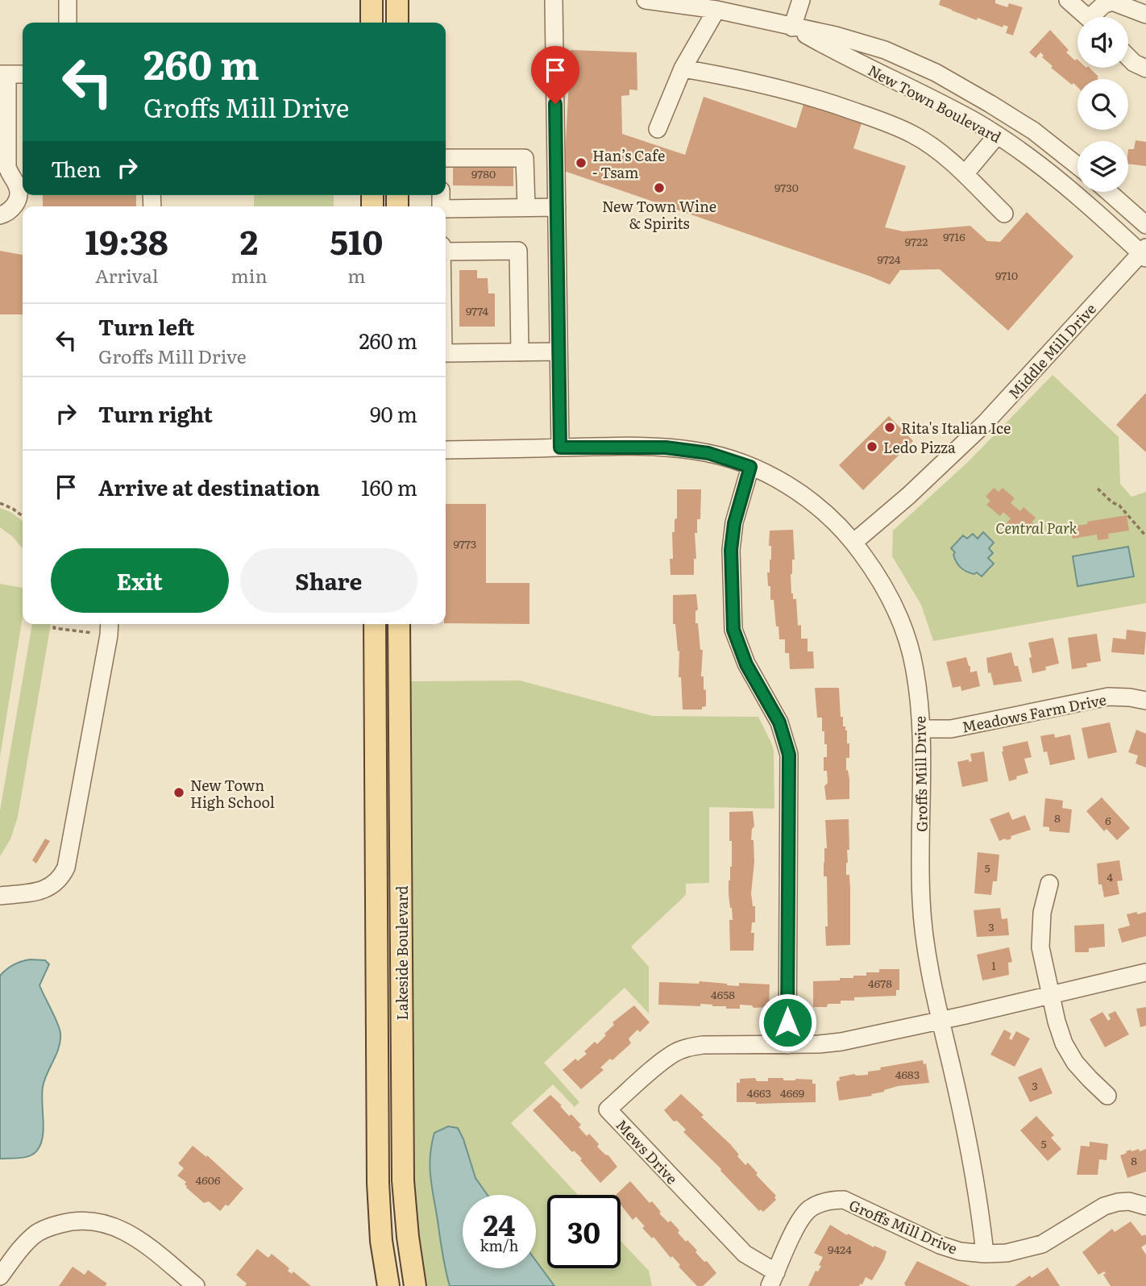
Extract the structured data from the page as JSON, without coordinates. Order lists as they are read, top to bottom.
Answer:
{
  "streets": {
    "main road": ["Lakeside Boulevard"],
    "street": [
      "New Town Boulevard",
      "Middle Mill Drive",
      "Meadows Farm Drive",
      "Groffs Mill Drive",
      "Mews Drive"
    ]
  },
  "crossings": [
    ["New Town Boulevard", "Middle Mill Drive"],
    ["Middle Mill Drive", "Groffs Mill Drive"],
    ["Meadows Farm Drive", "Groffs Mill Drive"],
    ["Groffs Mill Drive", "Mews Drive"]
  ],
  "parks": ["Central Park"],
  "places": [
    "Han’s Cafe - Tsam",
    "New Town Wine & Spirits",
    "Rita's Italian Ice",
    "Ledo Pizza",
    "New Town High School"
  ],
  "house_numbers": [
    "9780",
    "9730",
    "9716",
    "9722",
    "9724",
    "9710",
    "9774",
    "9773",
    "8",
    "6",
    "5",
    "4",
    "3",
    "1",
    "4678",
    "4658",
    "4683",
    "3",
    "4663",
    "4669",
    "5",
    "8",
    "4606",
    "9424"
  ],
  "page": {
    "turn": ["260 m", "Groffs Mill Drive"],
    "then": "Then",
    "eta": [
      "19:38",
      "Arrival",
      "2",
      "min",
      "510",
      "m"
    ],
    "list": [
      {
        "name": "Turn left",
        "note": "Groffs Mill Drive",
        "value": "260 m"
      },
      {
        "name": "Turn right",
        "value": "90 m"
      },
      {
        "name": "Arrive at destination",
        "value": "160 m"
      }
    ],
    "buttons": ["Exit", "Share"],
    "speed": "24 km/h",
    "limit": "30"
  }
}
